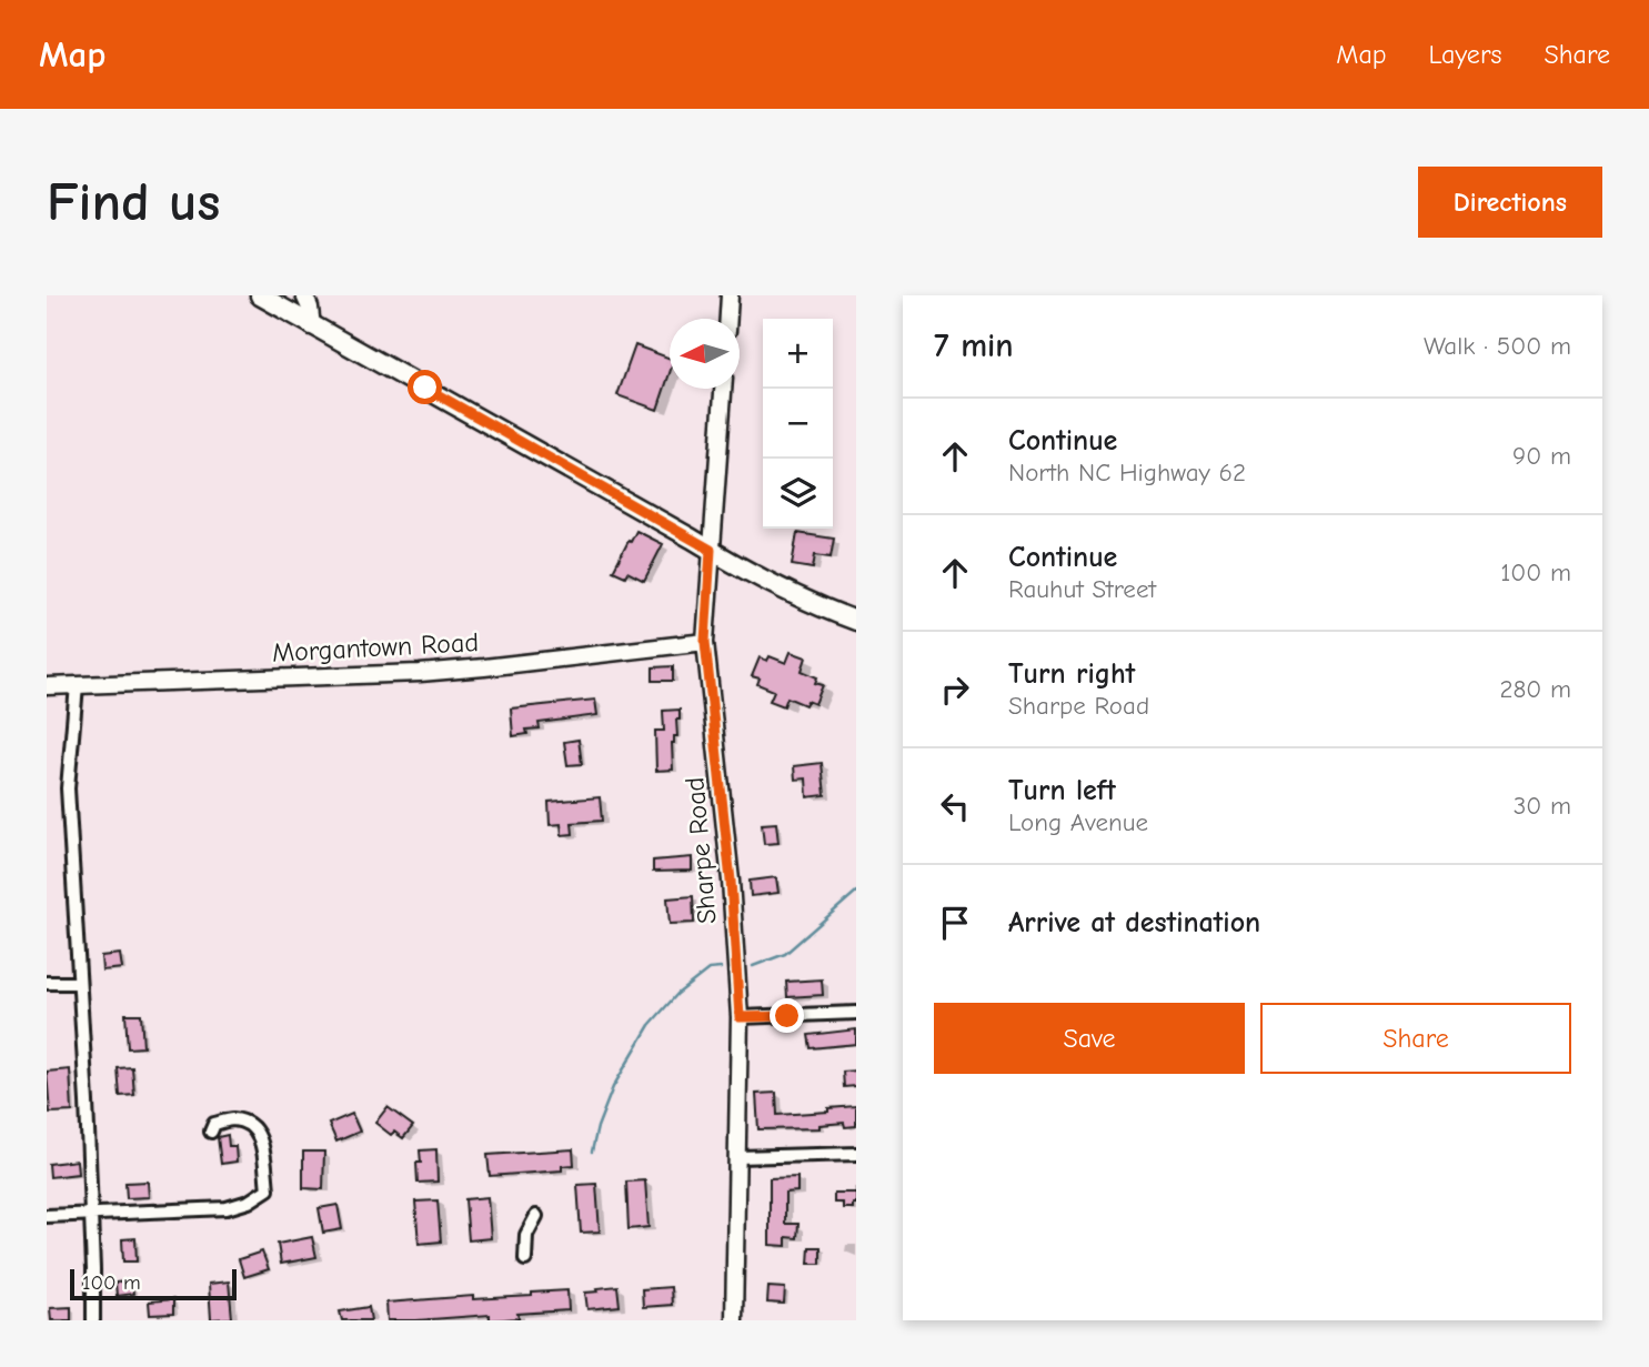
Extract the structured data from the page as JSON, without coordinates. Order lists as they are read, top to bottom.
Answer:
{
  "streets": {
    "street": ["Morgantown Road", "Sharpe Road"]
  },
  "crossings": [
    ["Morgantown Road", "Sharpe Road"]
  ],
  "scale_bar": "100 m",
  "north": "left",
  "page": {
    "header": "Map",
    "nav": ["Map", "Layers", "Share"],
    "buttons": [
      "Directions",
      ["Save", "Share"]
    ],
    "title": "Find us",
    "heading": ["7 min", "Walk · 500 m"],
    "map_buttons": ["+", "−"],
    "list": [
      ["Continue", "North NC Highway 62", "90 m"],
      ["Continue", "Rauhut Street", "100 m"],
      ["Turn right", "Sharpe Road", "280 m"],
      ["Turn left", "Long Avenue", "30 m"],
      "Arrive at destination"
    ],
    "scale": "100 m"
  }
}
